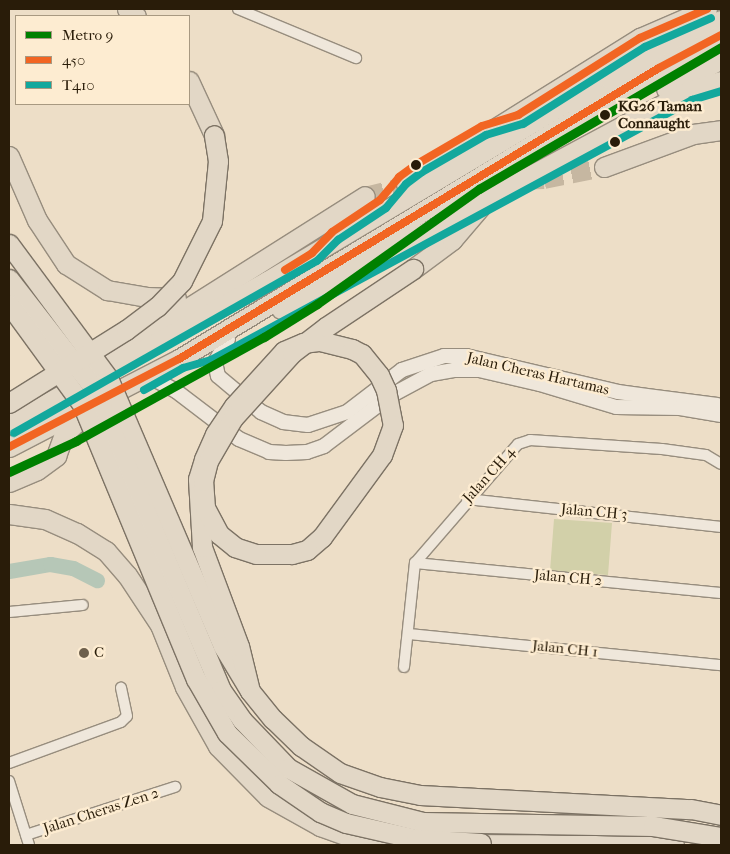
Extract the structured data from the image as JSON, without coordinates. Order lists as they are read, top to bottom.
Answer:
{
  "streets": {
    "street": [
      "Jalan Cheras Hartamas",
      "Jalan CH 4",
      "Jalan CH 3",
      "Jalan CH 2",
      "Jalan CH 1",
      "Jalan Cheras Zen 2"
    ]
  },
  "crossings": [
    ["Jalan CH 4", "Jalan CH 3"],
    ["Jalan CH 4", "Jalan CH 2"]
  ],
  "places": ["KG26 Taman Connaught", "C"],
  "lines": ["transit line 450", "transit line T410", "metro line 9"],
  "legend": ["Metro 9", "450", "T410"]
}
